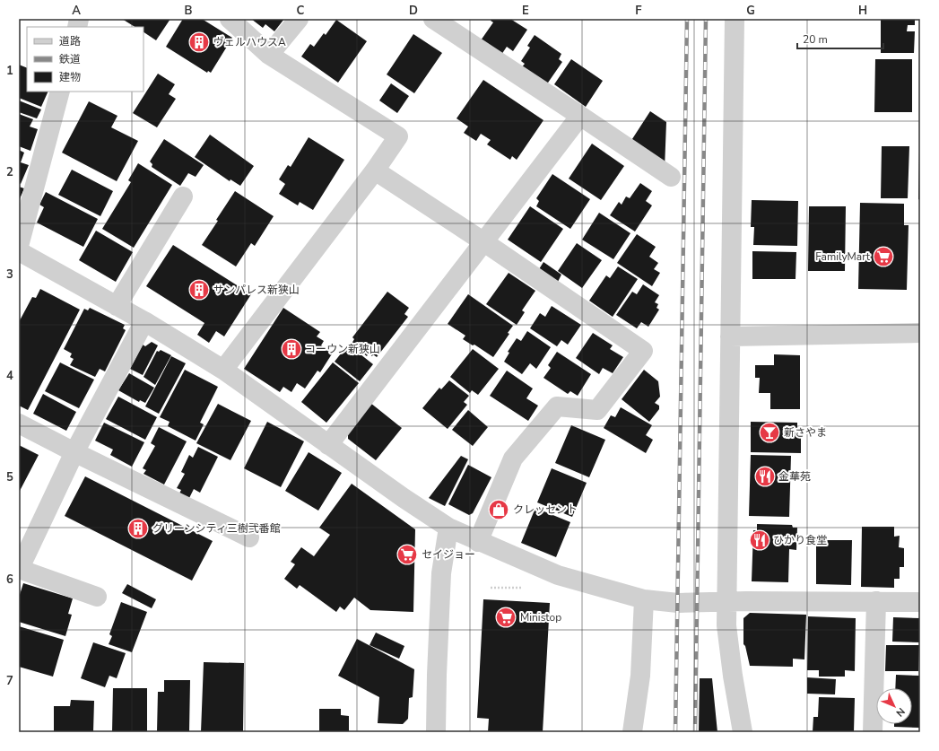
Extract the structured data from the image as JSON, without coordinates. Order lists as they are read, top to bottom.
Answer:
{
  "places": {
    "building": [
      "ヴェルハウスA",
      "サンパレス新狭山",
      "コーウン新狭山",
      "グリーンシティ三樹弐番館"
    ],
    "supermarket": ["FamilyMart", "セイジョー", "Ministop"],
    "bar": ["新さやま"],
    "restaurant": ["金華苑", "ひかり食堂"],
    "shop": ["クレッセント"]
  },
  "legend": ["道路", "鉄道", "建物"],
  "scale_bar": "20 m",
  "north": "bottom right",
  "grid": {
    "columns": [
      "A",
      "B",
      "C",
      "D",
      "E",
      "F",
      "G",
      "H"
    ],
    "rows": [
      "1",
      "2",
      "3",
      "4",
      "5",
      "6",
      "7"
    ]
  }
}
